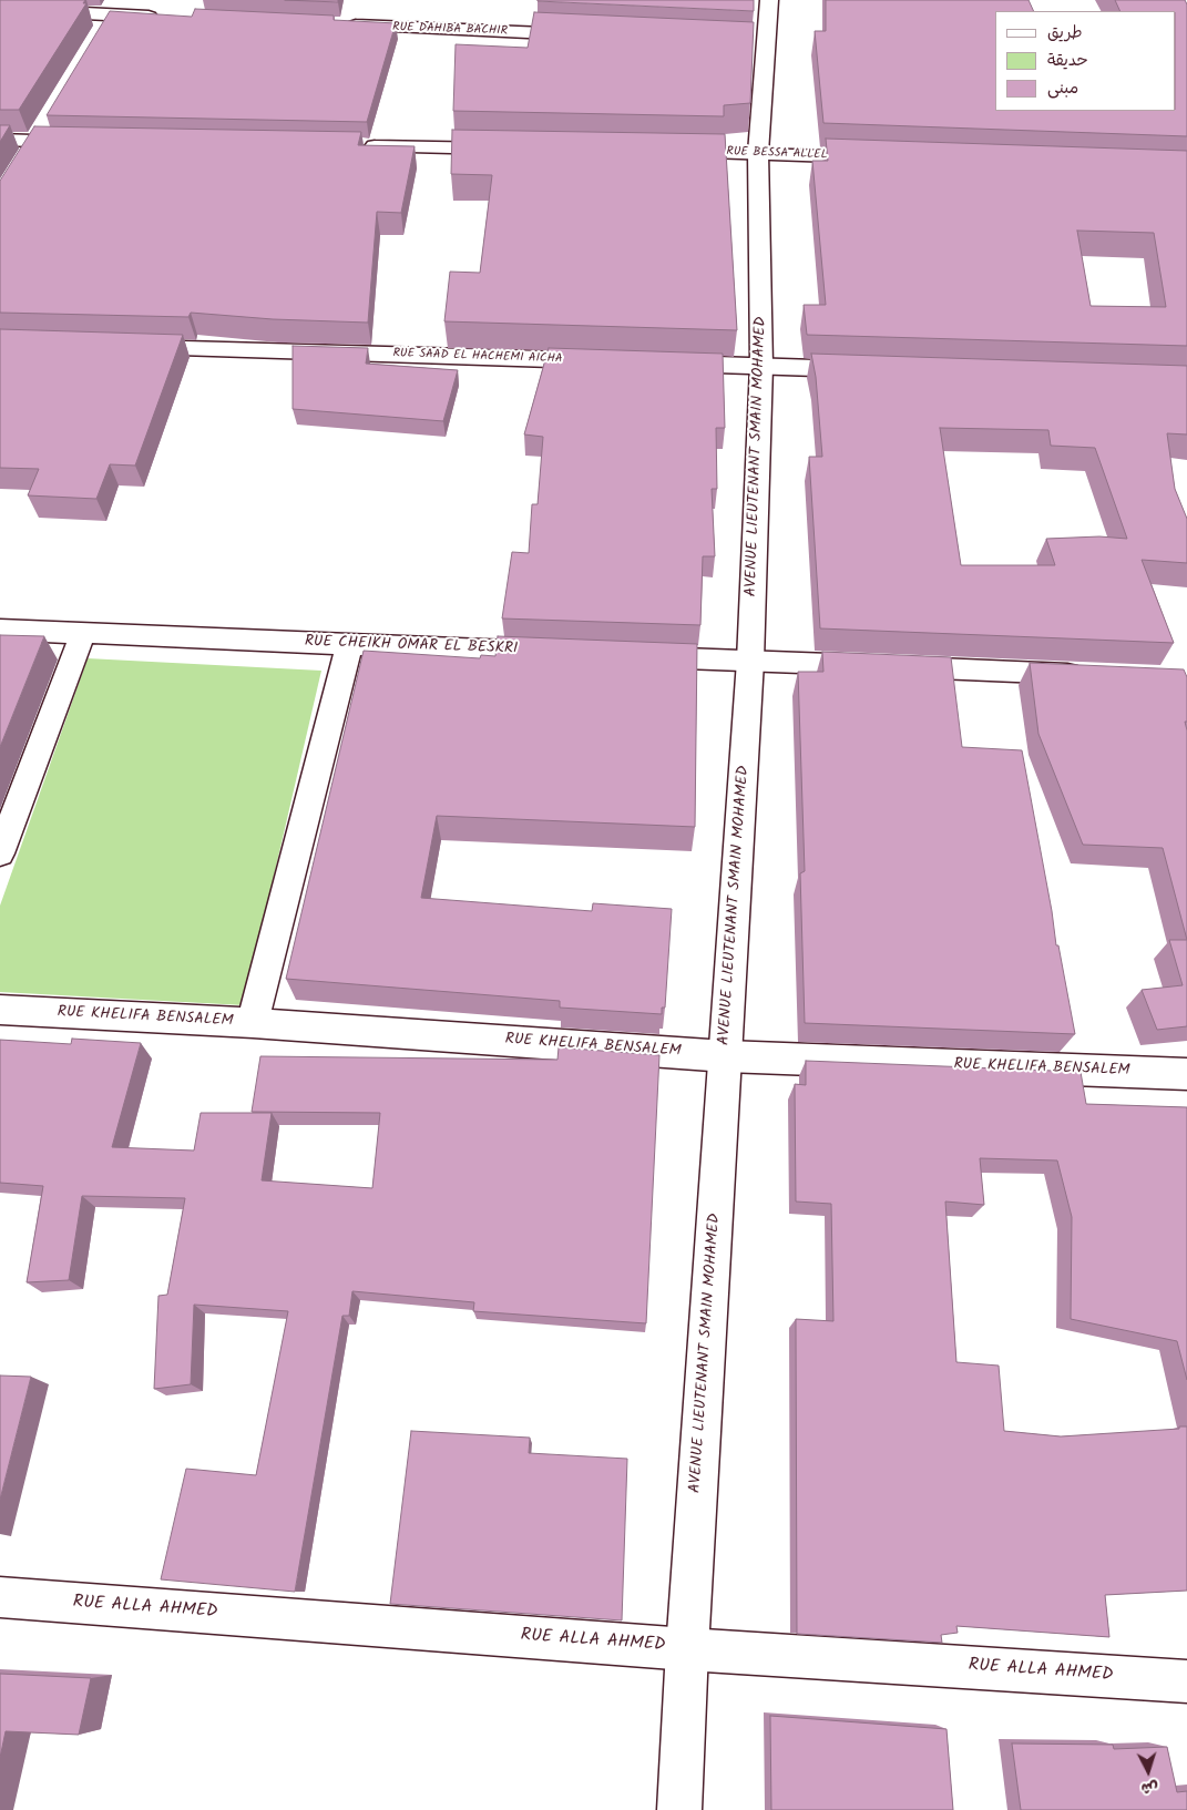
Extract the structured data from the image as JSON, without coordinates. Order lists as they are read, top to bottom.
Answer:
{
  "streets": {
    "street": [
      "RUE DAHIBA BACHIR",
      "RUE BESSA ALLEL",
      "RUE SAAD EL HACHEMI AICHA",
      "AVENUE LIEUTENANT SMAIN MOHAMED",
      "RUE CHEIKH OMAR EL BESKRI",
      "RUE KHELIFA BENSALEM",
      "RUE ALLA AHMED"
    ]
  },
  "crossings": [
    ["RUE BESSA ALLEL", "AVENUE LIEUTENANT SMAIN MOHAMED"],
    ["AVENUE LIEUTENANT SMAIN MOHAMED", "RUE KHELIFA BENSALEM"],
    ["AVENUE LIEUTENANT SMAIN MOHAMED", "RUE ALLA AHMED"]
  ],
  "legend": ["طريق", "حديقة", "مبنى"],
  "north": "bottom"
}
